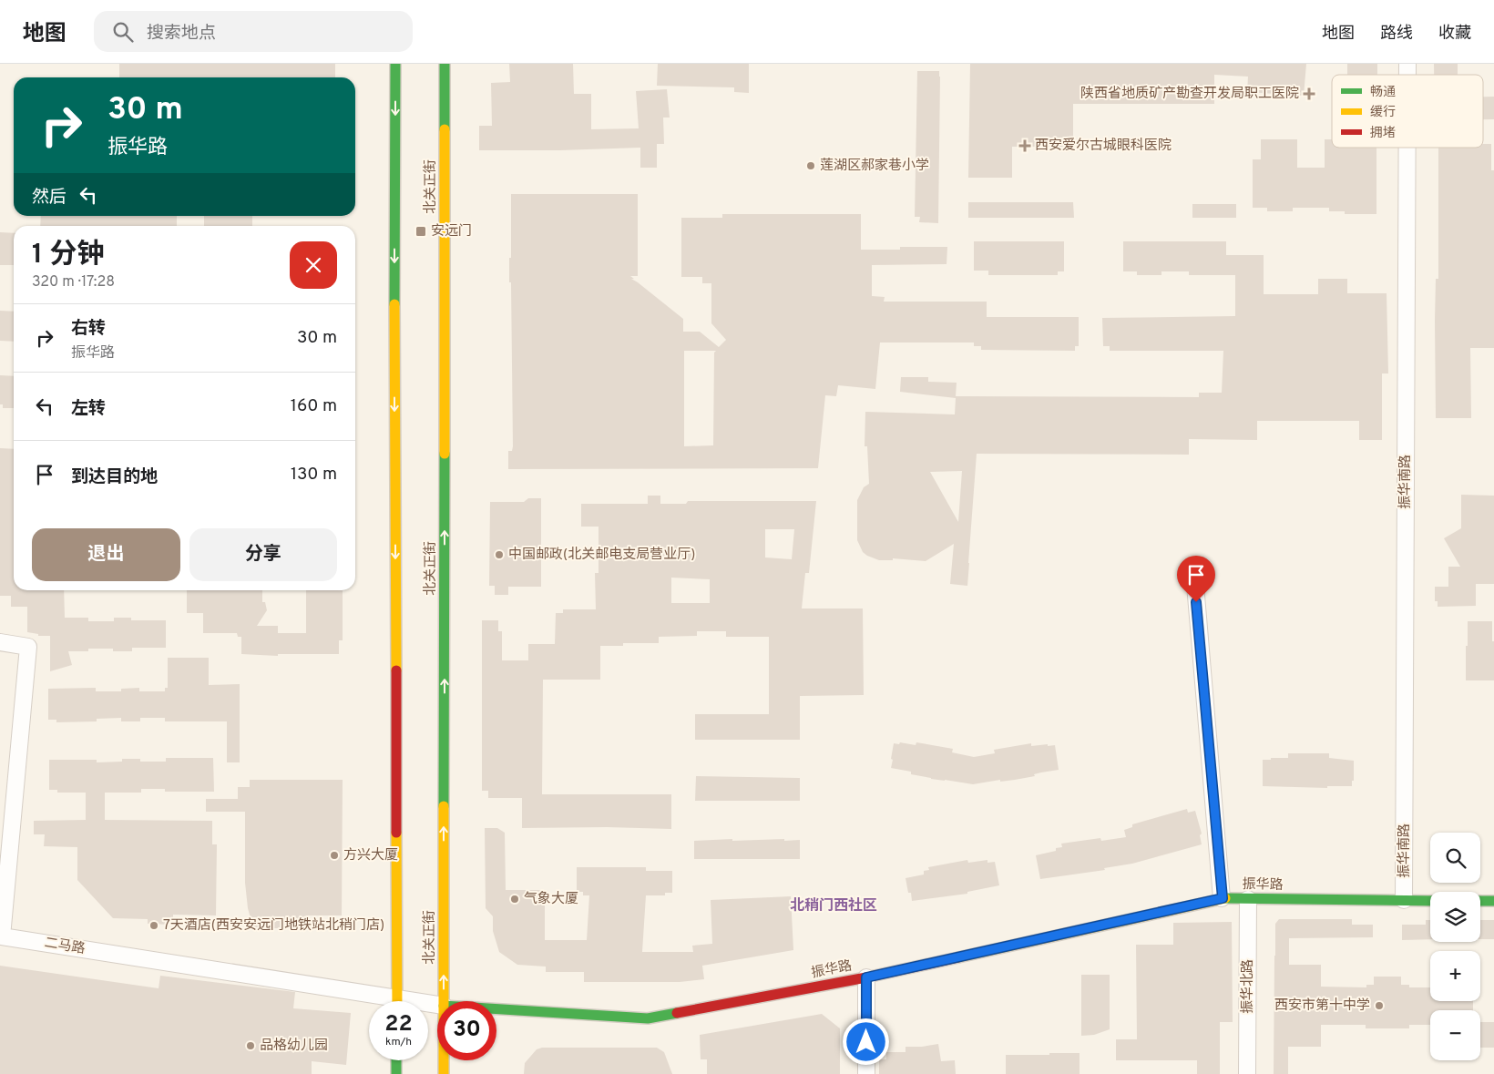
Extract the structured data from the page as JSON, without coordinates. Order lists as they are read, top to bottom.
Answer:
{
  "streets": {
    "main road": ["北关正街", "振华路"],
    "street": ["振华南路", "二马路", "振华北路"]
  },
  "crossings": [
    ["振华南路", "振华路"],
    ["振华路", "振华北路"]
  ],
  "districts": ["北稍门西社区"],
  "places": {
    "health": ["陕西省地质矿产勘查开发局职工医院", "西安爱尔古城眼科医院"],
    "other": [
      "莲湖区郝家巷小学",
      "中国邮政(北关邮电支局营业厅)",
      "方兴大厦",
      "气象大厦",
      "7天酒店(西安安远门地铁站北稍门店)",
      "西安市第十中学",
      "品格幼儿园"
    ],
    "transit": ["安远门"]
  },
  "legend": ["畅通", "缓行", "拥堵"],
  "page": {
    "header": "地图",
    "search": "搜索地点",
    "nav": ["地图", "路线", "收藏"],
    "turn": ["30 m", "振华路"],
    "then": "然后",
    "heading": ["1 分钟", "320 m · 17:28"],
    "list": [
      {
        "name": "右转",
        "note": "振华路",
        "value": "30 m"
      },
      {
        "name": "左转",
        "value": "160 m"
      },
      {
        "name": "到达目的地",
        "value": "130 m"
      }
    ],
    "buttons": ["退出", "分享"],
    "map_buttons": ["+", "−"],
    "speed": "22 km/h",
    "limit": "30"
  }
}
